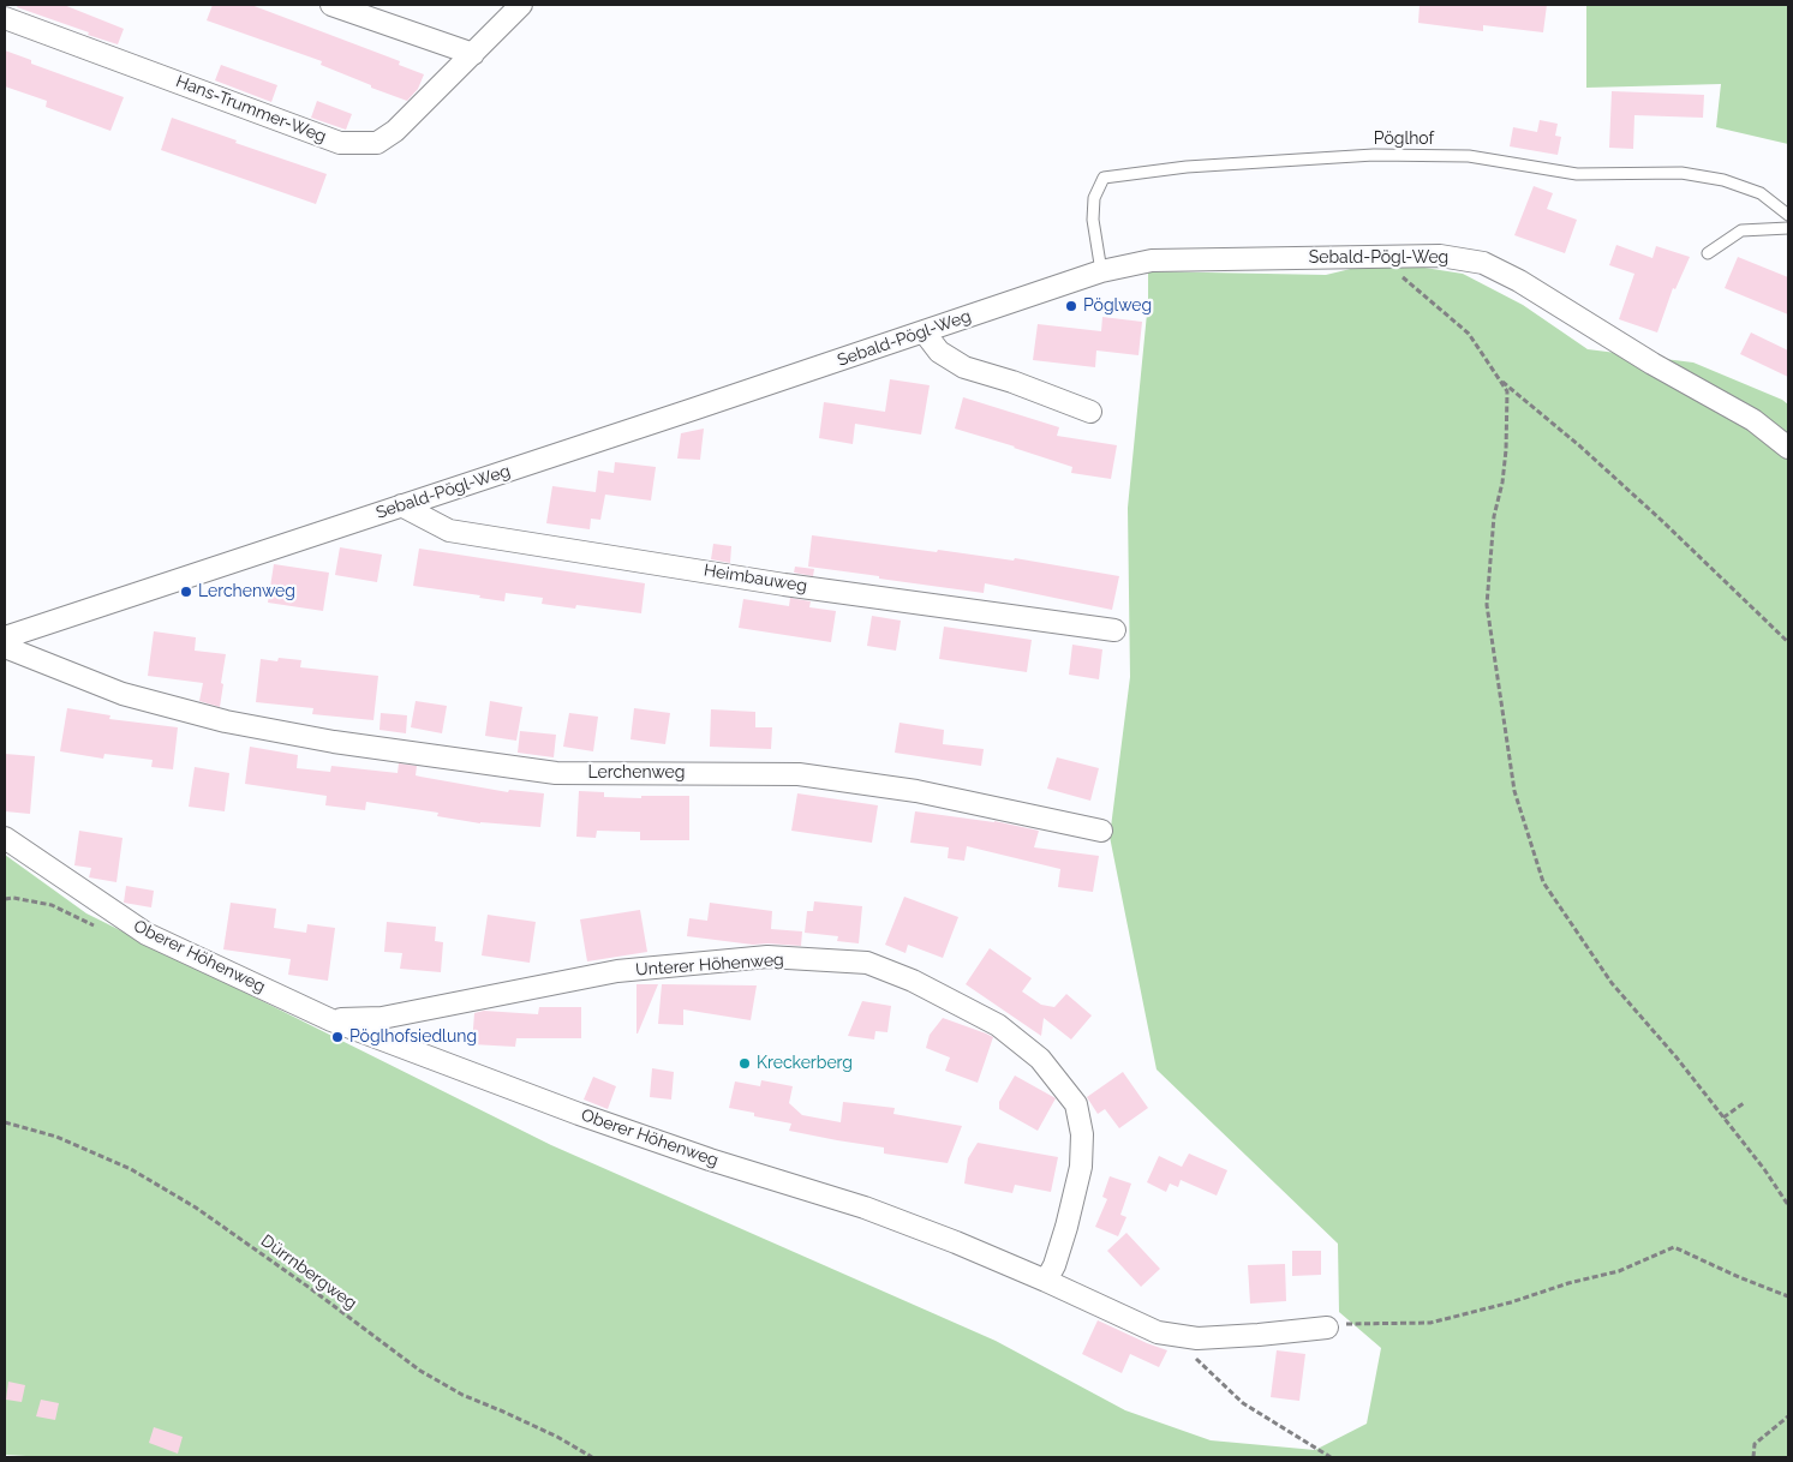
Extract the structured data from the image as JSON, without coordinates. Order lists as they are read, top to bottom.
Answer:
{
  "streets": {
    "street": [
      "Hans-Trummer-Weg",
      "Sebald-Pögl-Weg",
      "Heimbauweg",
      "Lerchenweg",
      "Oberer Höhenweg",
      "Unterer Höhenweg"
    ],
    "lane": ["Pöglhof"],
    "path": ["Dürrnbergweg"]
  },
  "crossings": [
    ["Pöglhof", "Sebald-Pögl-Weg"],
    ["Sebald-Pögl-Weg", "Heimbauweg"],
    ["Oberer Höhenweg", "Unterer Höhenweg"]
  ],
  "places": [
    "Pöglweg",
    "Lerchenweg",
    "Pöglhofsiedlung",
    "Kreckerberg"
  ]
}
